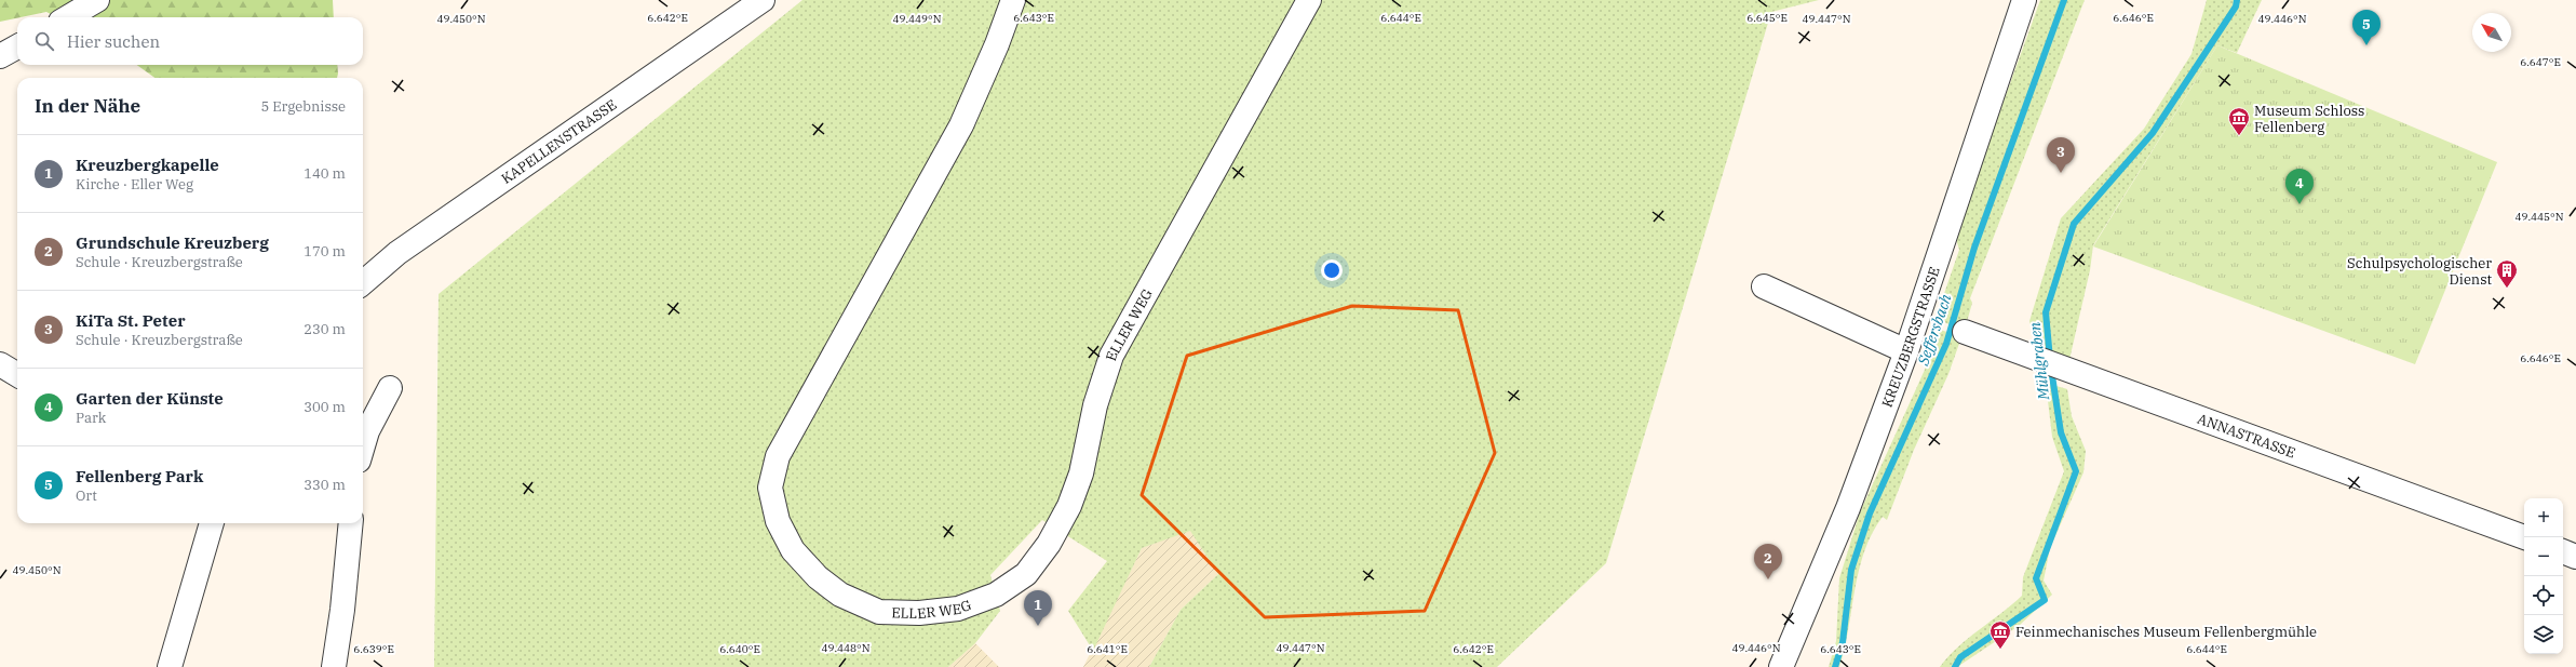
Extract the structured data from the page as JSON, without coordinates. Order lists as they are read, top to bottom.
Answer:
{
  "streets": {
    "street": [
      "KAPELLENSTRASSE",
      "ELLER WEG",
      "KREUZBERGSTRASSE",
      "ANNASTRASSE"
    ]
  },
  "water": ["Seffersbach", "Mühlgraben"],
  "places": {
    "museum": ["Museum Schloss Fellenberg", "Feinmechanisches Museum Fellenbergmühle"],
    "building": ["Schulpsychologischer Dienst"]
  },
  "north": "top left",
  "page": {
    "pins": [
      "5",
      "3",
      "4",
      "2",
      "1"
    ],
    "search": "Hier suchen",
    "heading": ["In der Nähe", "5 Ergebnisse"],
    "list": [
      {
        "mark": "1",
        "name": "Kreuzbergkapelle",
        "note": "Kirche · Eller Weg",
        "value": "140 m"
      },
      {
        "mark": "2",
        "name": "Grundschule Kreuzberg",
        "note": "Schule · Kreuzbergstraße",
        "value": "170 m"
      },
      {
        "mark": "3",
        "name": "KiTa St. Peter",
        "note": "Schule · Kreuzbergstraße",
        "value": "230 m"
      },
      {
        "mark": "4",
        "name": "Garten der Künste",
        "note": "Park",
        "value": "300 m"
      },
      {
        "mark": "5",
        "name": "Fellenberg Park",
        "note": "Ort",
        "value": "330 m"
      }
    ],
    "map_buttons": ["+", "−"]
  },
  "coordinates": [
    "6.642°E",
    "6.643°E",
    "6.644°E",
    "6.645°E",
    "6.646°E",
    "49.450°N",
    "49.449°N",
    "49.447°N",
    "49.446°N",
    "6.647°E",
    "49.445°N",
    "49.448°N",
    "6.639°E",
    "6.640°E",
    "6.641°E"
  ]
}
